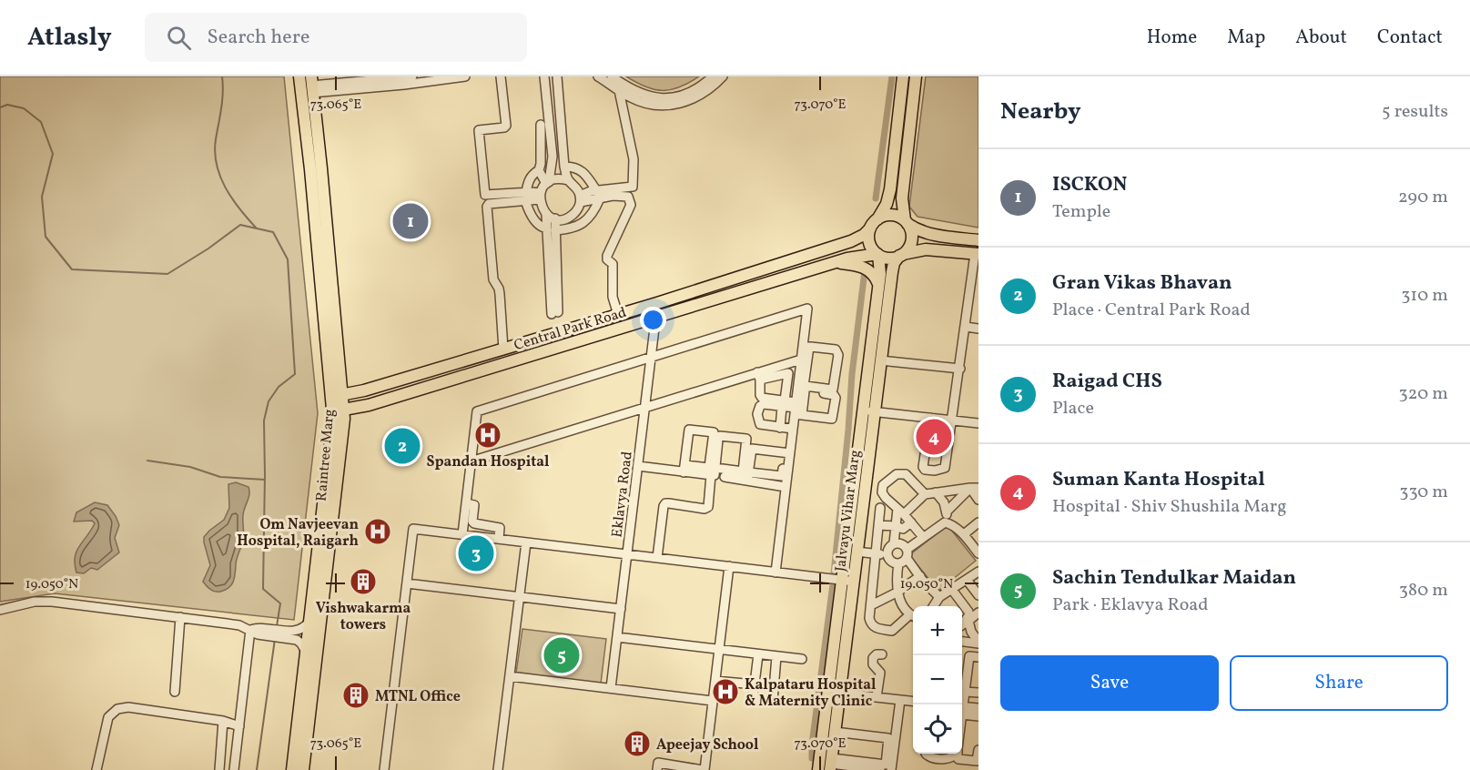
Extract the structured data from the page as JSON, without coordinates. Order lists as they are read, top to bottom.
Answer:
{
  "streets": {
    "main road": ["Central Park Road", "Raintree Marg", "Jalvayu Vihar Marg"],
    "street": ["Eklavya Road"]
  },
  "crossings": [
    ["Central Park Road", "Raintree Marg"],
    ["Central Park Road", "Eklavya Road"],
    ["Central Park Road", "Jalvayu Vihar Marg"]
  ],
  "places": {
    "hospital": ["Spandan Hospital", "Om Navjeevan Hospital, Raigarh", "Kalpataru Hospital & Maternity Clinic"],
    "building": ["Vishwakarma towers", "MTNL Office", "Apeejay School"]
  },
  "page": {
    "header": "Atlasly",
    "search": "Search here",
    "nav": [
      "Home",
      "Map",
      "About",
      "Contact"
    ],
    "heading": ["Nearby", "5 results"],
    "list": [
      {
        "mark": "1",
        "name": "ISCKON",
        "note": "Temple",
        "value": "290 m"
      },
      {
        "mark": "2",
        "name": "Gran Vikas Bhavan",
        "note": "Place · Central Park Road",
        "value": "310 m"
      },
      {
        "mark": "3",
        "name": "Raigad CHS",
        "note": "Place",
        "value": "320 m"
      },
      {
        "mark": "4",
        "name": "Suman Kanta Hospital",
        "note": "Hospital · Shiv Shushila Marg",
        "value": "330 m"
      },
      {
        "mark": "5",
        "name": "Sachin Tendulkar Maidan",
        "note": "Park · Eklavya Road",
        "value": "380 m"
      }
    ],
    "pins": [
      "1",
      "4",
      "2",
      "3",
      "5"
    ],
    "map_buttons": ["+", "−"],
    "buttons": ["Save", "Share"]
  },
  "coordinates": ["73.065°E", "73.070°E", "19.050°N"]
}
